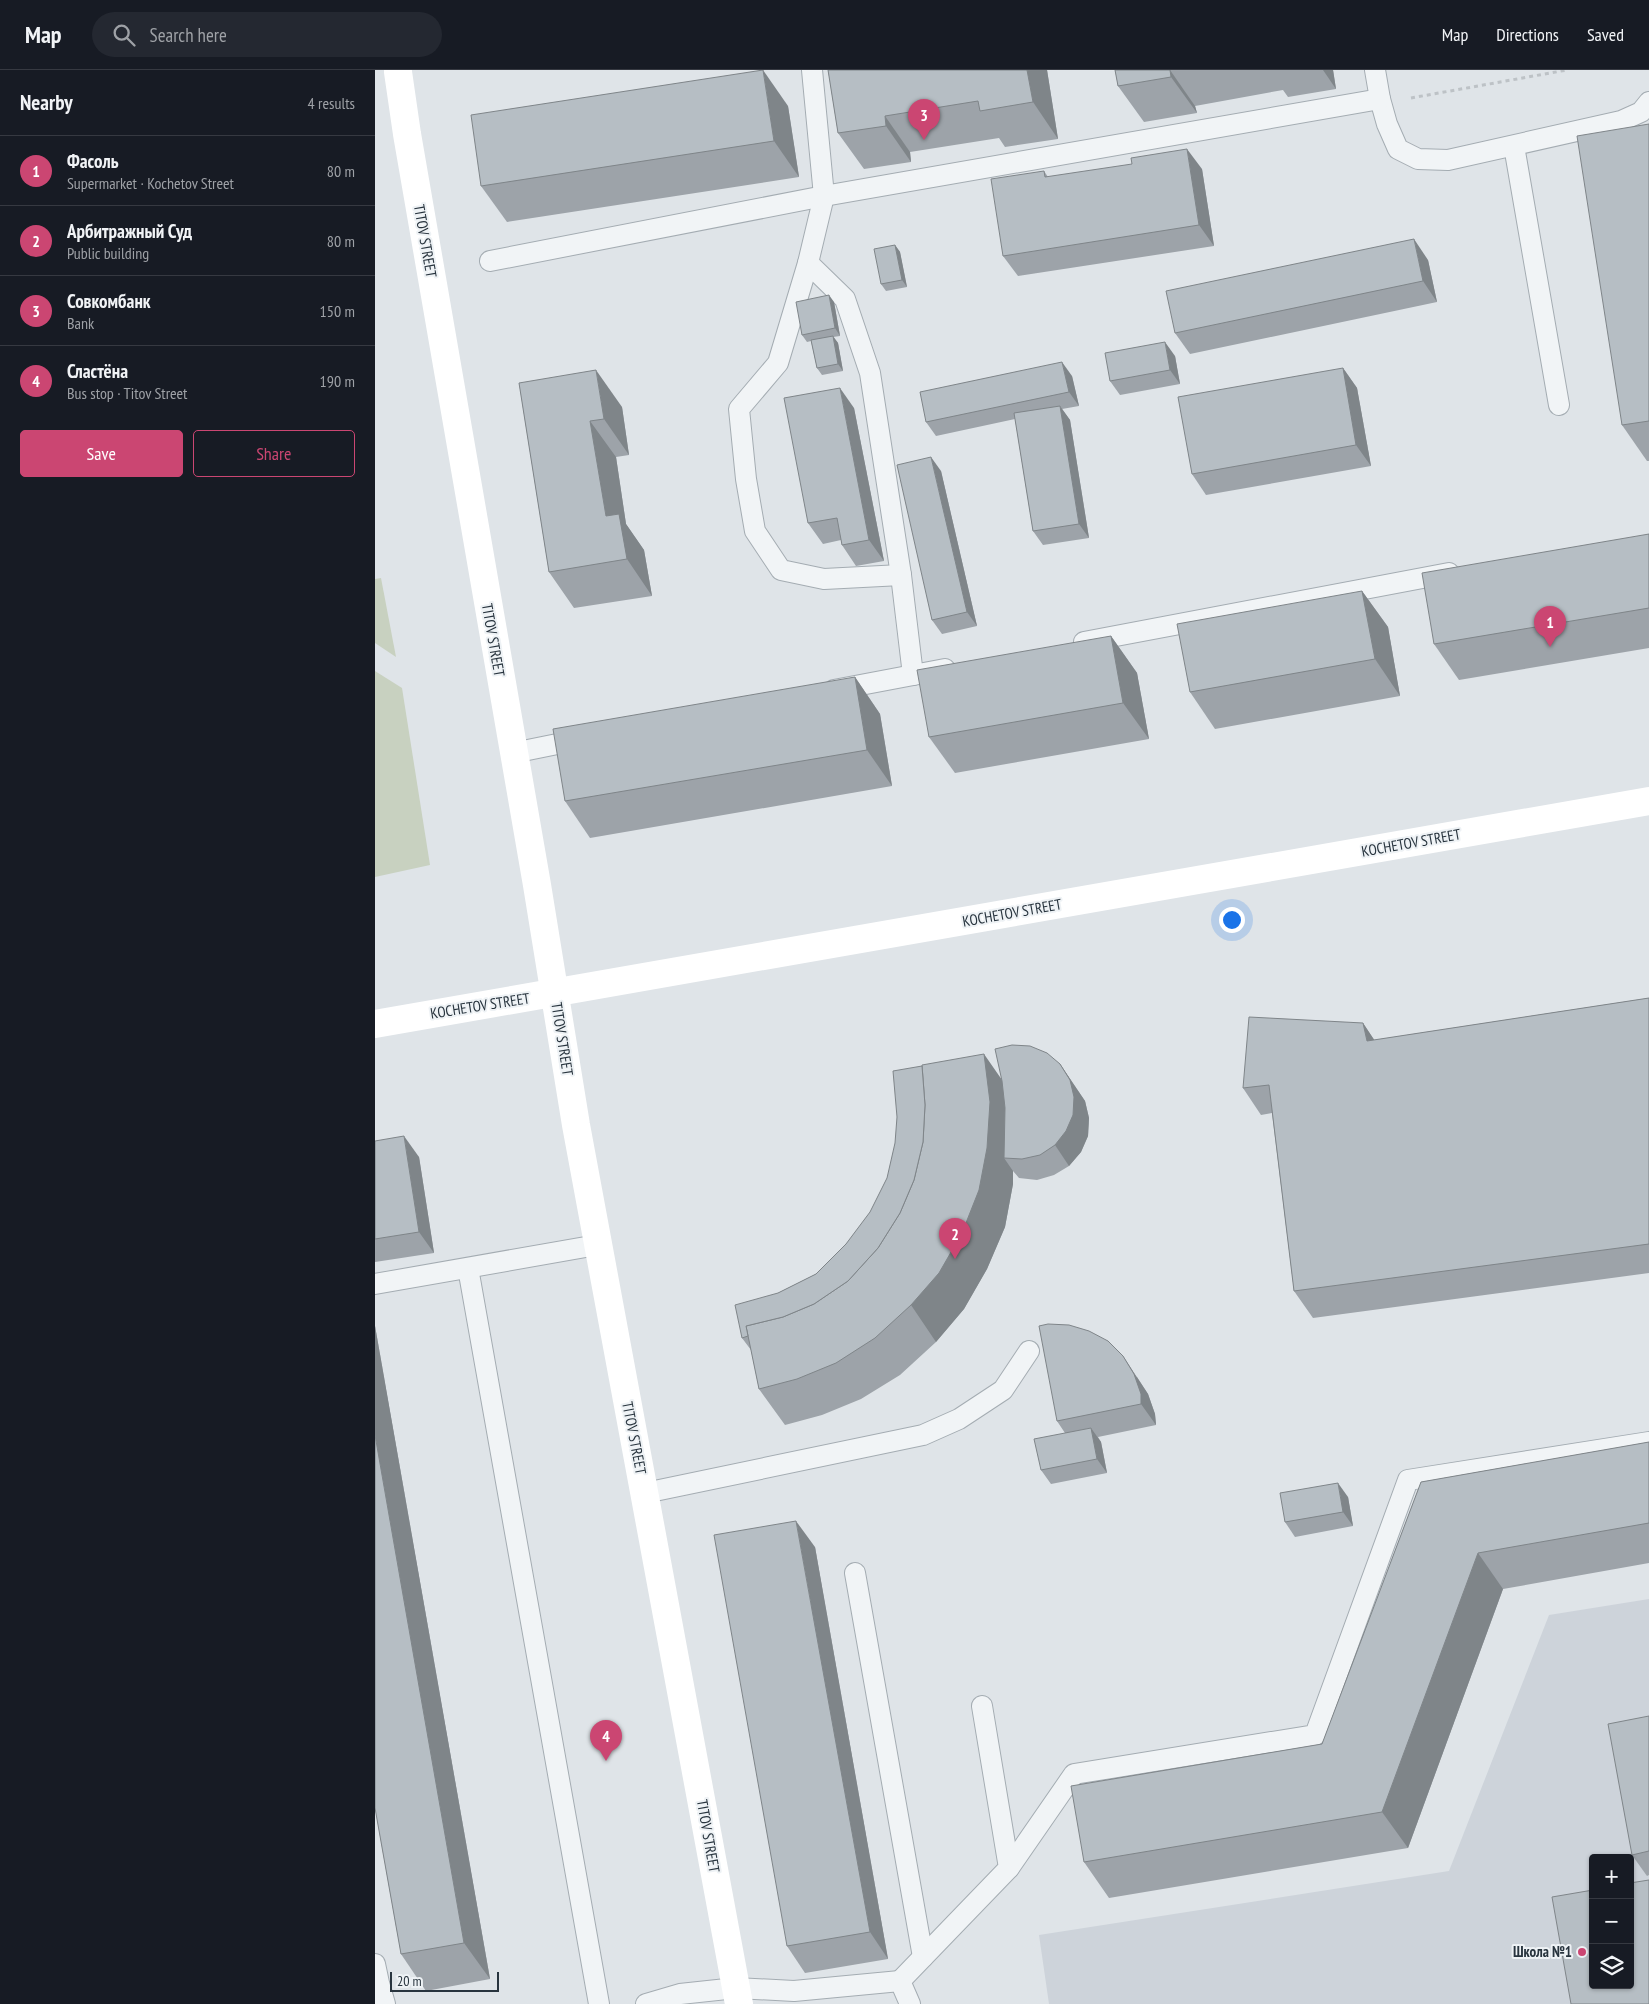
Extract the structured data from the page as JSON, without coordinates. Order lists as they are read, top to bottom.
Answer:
{
  "streets": {
    "main road": ["TITOV STREET", "KOCHETOV STREET"]
  },
  "crossings": [
    ["TITOV STREET", "KOCHETOV STREET"]
  ],
  "places": ["Школа №1"],
  "scale_bar": "20 m",
  "page": {
    "header": "Map",
    "search": "Search here",
    "nav": ["Map", "Directions", "Saved"],
    "heading": ["Nearby", "4 results"],
    "pins": [
      "3",
      "1",
      "2",
      "4"
    ],
    "list": [
      {
        "mark": "1",
        "name": "Фасоль",
        "note": "Supermarket · Kochetov Street",
        "value": "80 m"
      },
      {
        "mark": "2",
        "name": "Арбитражный Суд",
        "note": "Public building",
        "value": "80 m"
      },
      {
        "mark": "3",
        "name": "Совкомбанк",
        "note": "Bank",
        "value": "150 m"
      },
      {
        "mark": "4",
        "name": "Сластёна",
        "note": "Bus stop · Titov Street",
        "value": "190 m"
      }
    ],
    "buttons": ["Save", "Share"],
    "map_buttons": ["+", "−"],
    "scale": "20 m"
  }
}
